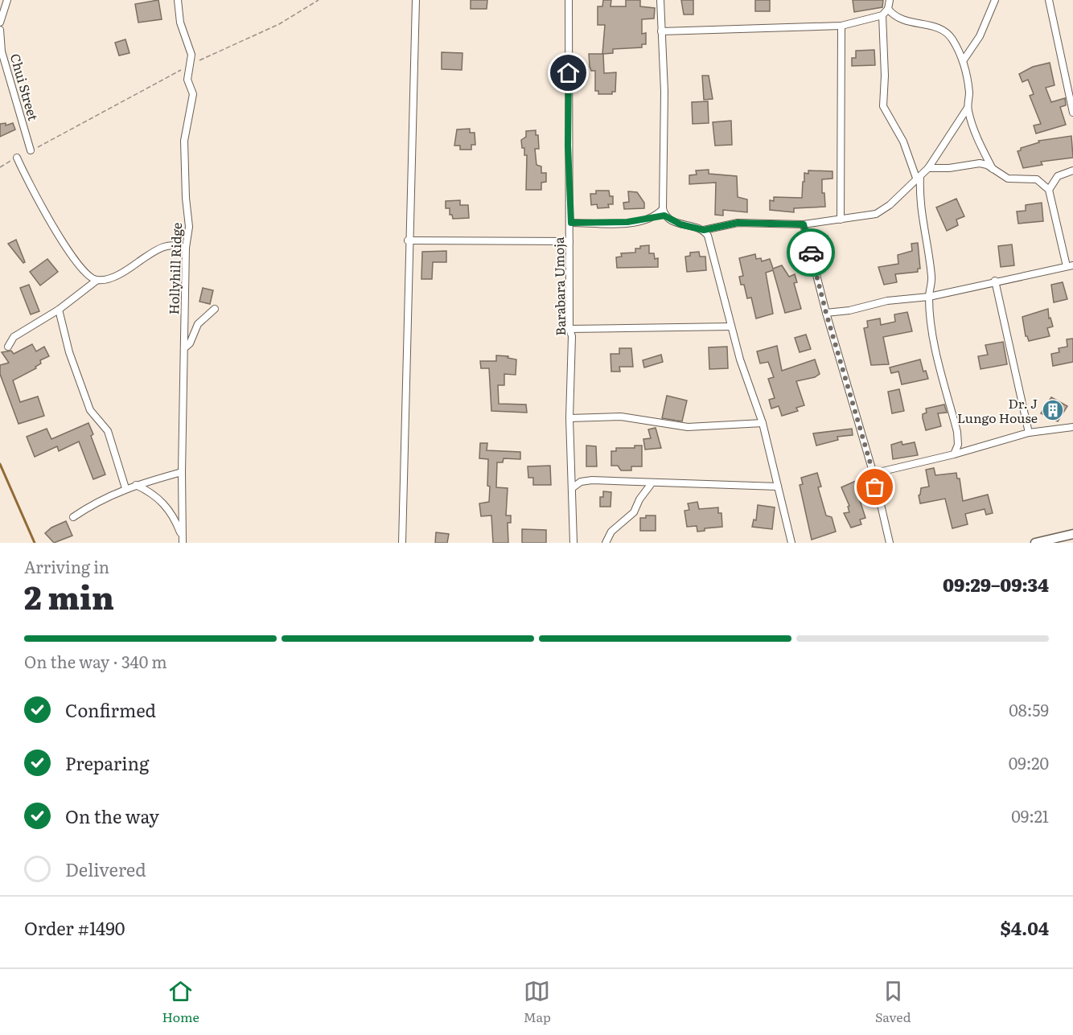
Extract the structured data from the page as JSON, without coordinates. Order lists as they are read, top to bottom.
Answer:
{
  "streets": {
    "street": ["Chui Street", "Hollyhill Ridge", "Barabara Umoja"]
  },
  "places": {
    "building": ["Dr. J Lungo House"]
  },
  "page": {
    "heading": ["2 min", "Arriving in", "09:29–09:34"],
    "panel": ["Order #1490", "$4.04"],
    "bar": "On the way · 340 m",
    "list": [
      ["Confirmed", "08:59"],
      ["Preparing", "09:20"],
      ["On the way", "09:21"],
      "Delivered"
    ],
    "tabs": ["Home", "Map", "Saved"]
  }
}
